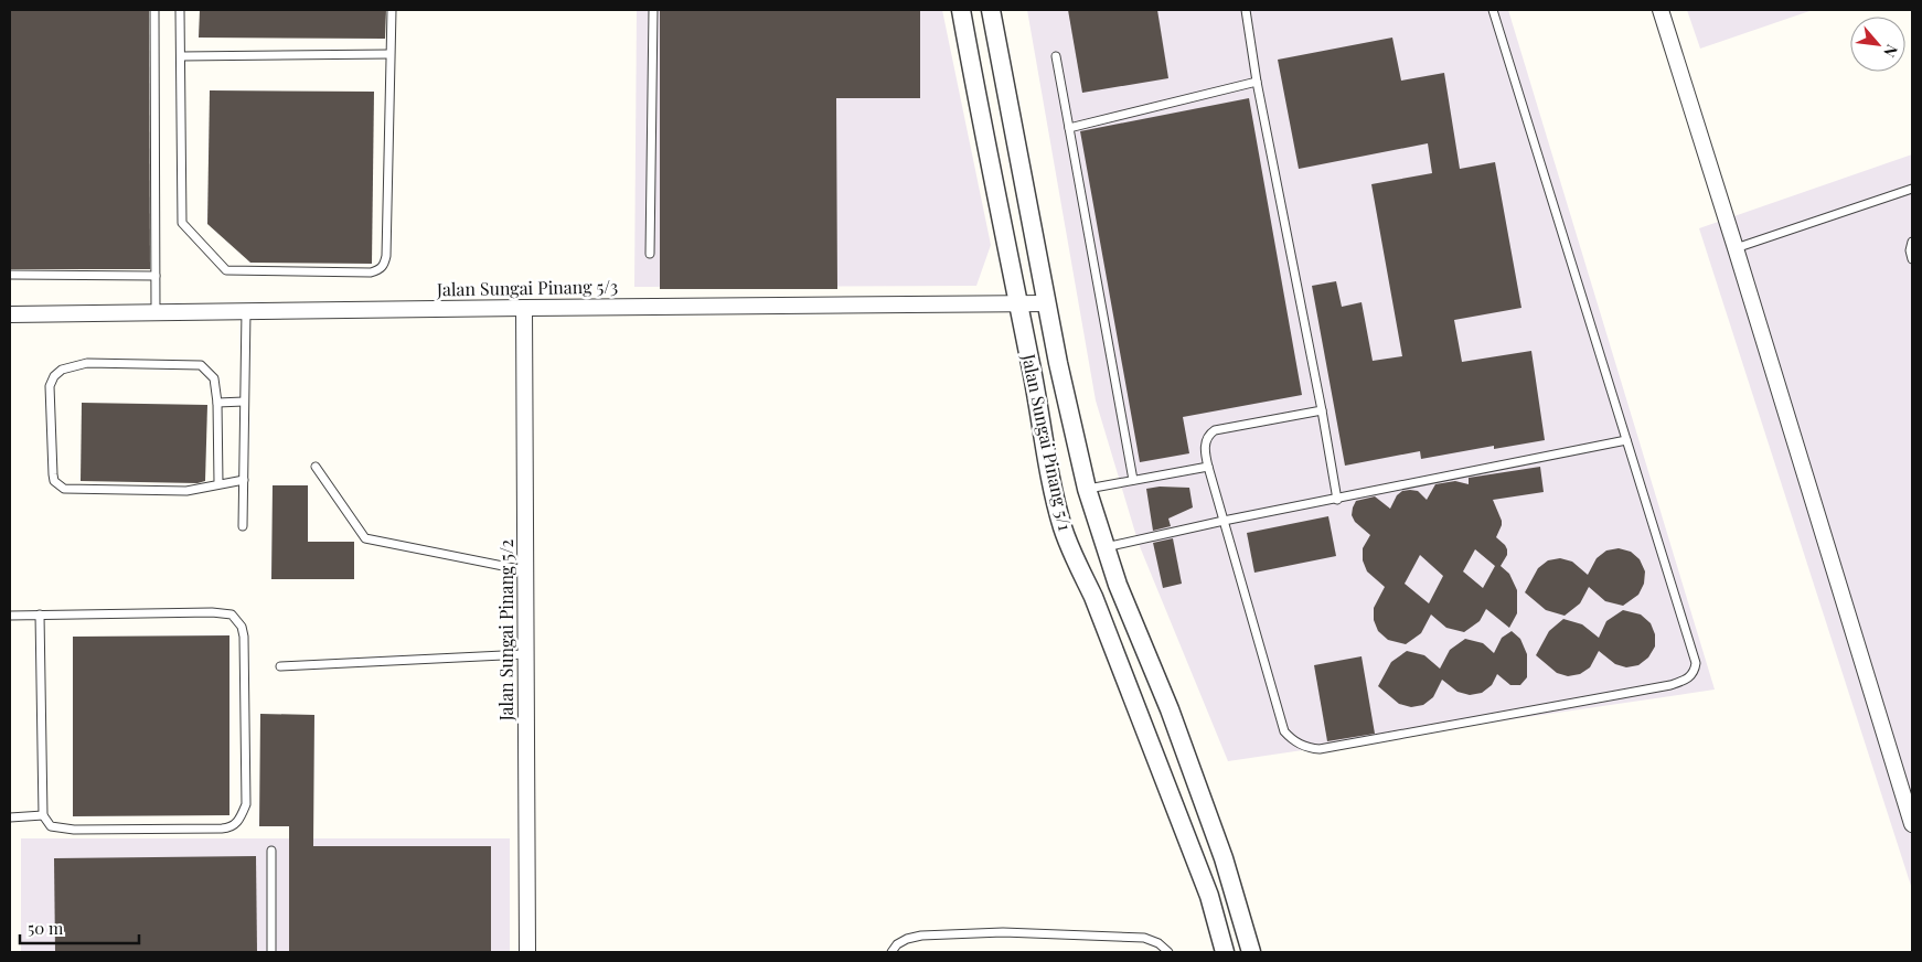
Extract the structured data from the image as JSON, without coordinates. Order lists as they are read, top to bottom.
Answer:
{
  "streets": {
    "street": ["Jalan Sungai Pinang 5/3", "Jalan Sungai Pinang 5/1", "Jalan Sungai Pinang 5/2"]
  },
  "crossings": [
    ["Jalan Sungai Pinang 5/3", "Jalan Sungai Pinang 5/1"],
    ["Jalan Sungai Pinang 5/3", "Jalan Sungai Pinang 5/2"]
  ],
  "scale_bar": "50 m",
  "north": "bottom right"
}
